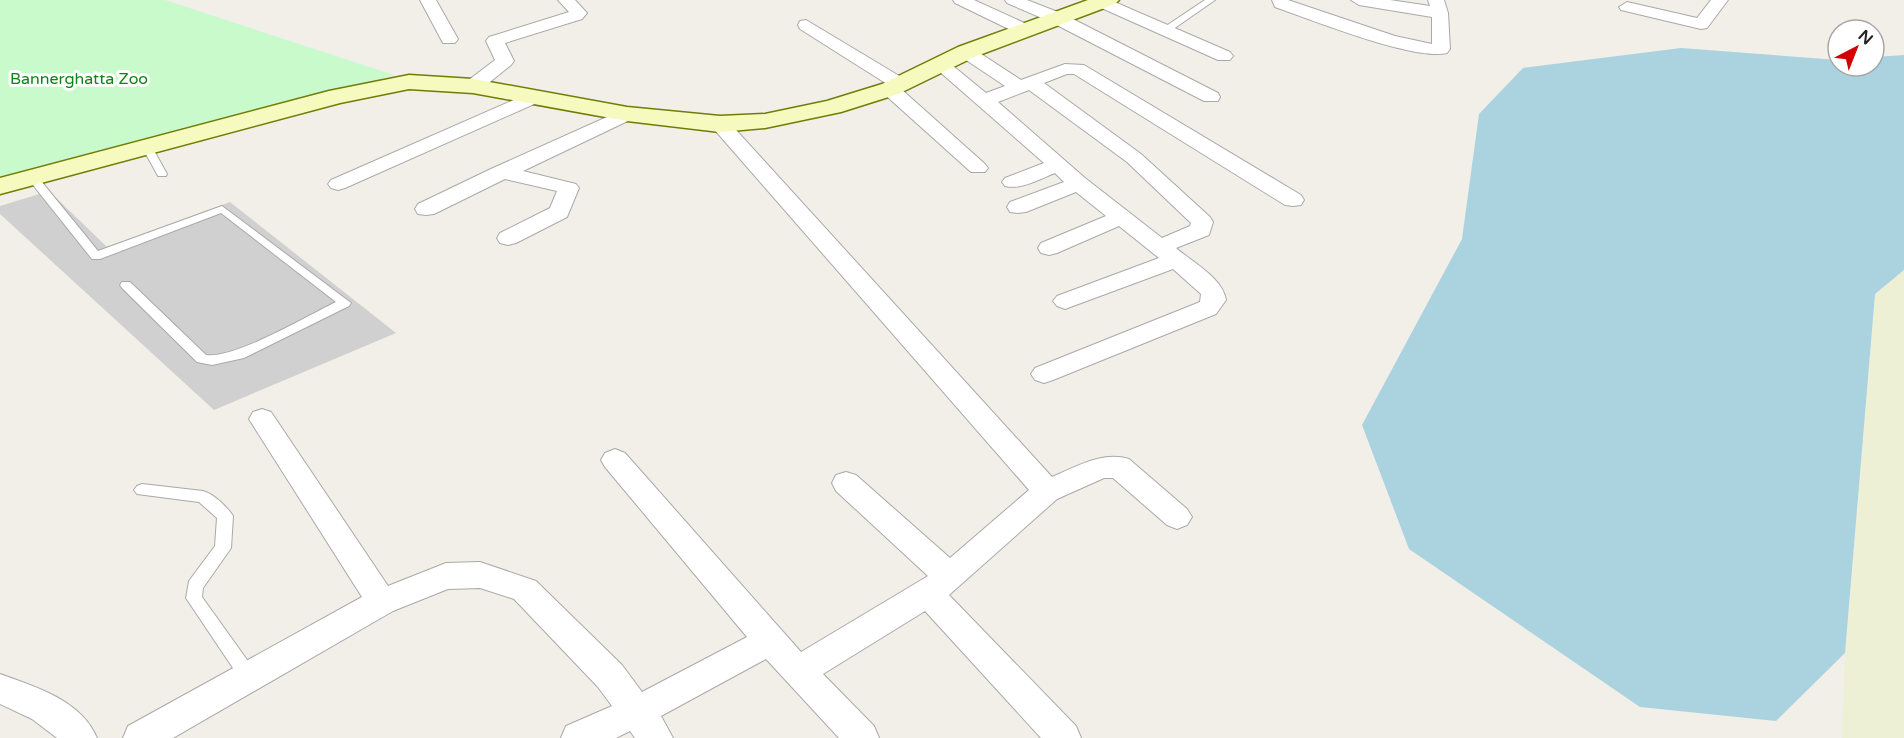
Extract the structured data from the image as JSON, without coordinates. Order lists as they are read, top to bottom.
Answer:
{
  "parks": ["Bannerghatta Zoo"],
  "north": "top right"
}
